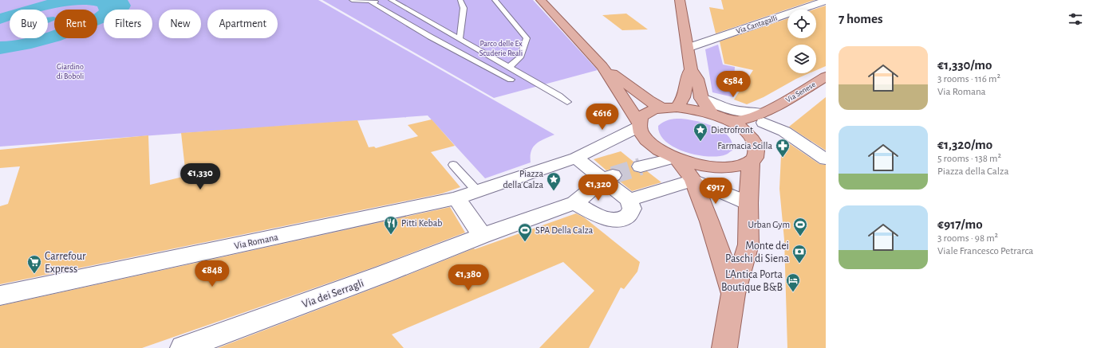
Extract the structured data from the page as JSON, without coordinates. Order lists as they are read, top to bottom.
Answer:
{
  "streets": {
    "main road": ["Via Senese"],
    "street": ["Via Cantagalli", "Via Romana", "Via dei Serragli"]
  },
  "parks": ["Parco delle Ex Scuderie Reali", "Giardino di Boboli"],
  "places": {
    "place": ["Dietrofront", "Piazza della Calza"],
    "pharmacy": ["Farmacia Scilla"],
    "restaurant": ["Pitti Kebab"],
    "sports": ["Urban Gym", "SPA Della Calza"],
    "bank": ["Monte dei Paschi di Siena"],
    "supermarket": ["Carrefour Express"],
    "hotel": ["L'Antica Porta Boutique B&B"]
  },
  "page": {
    "heading": "7 homes",
    "chip": [
      "Buy",
      "Rent",
      "Filters",
      "New",
      "Apartment"
    ],
    "list": [
      {
        "name": "€1,330/mo",
        "note": "3 rooms · 116 m² · Via Romana"
      },
      {
        "name": "€1,320/mo",
        "note": "5 rooms · 138 m² · Piazza della Calza"
      },
      {
        "name": "€917/mo",
        "note": "3 rooms · 98 m² · Viale Francesco Petrarca"
      }
    ],
    "price": [
      "€584",
      "€616",
      "€1,330",
      "€1,320",
      "€917",
      "€848",
      "€1,380"
    ]
  }
}
